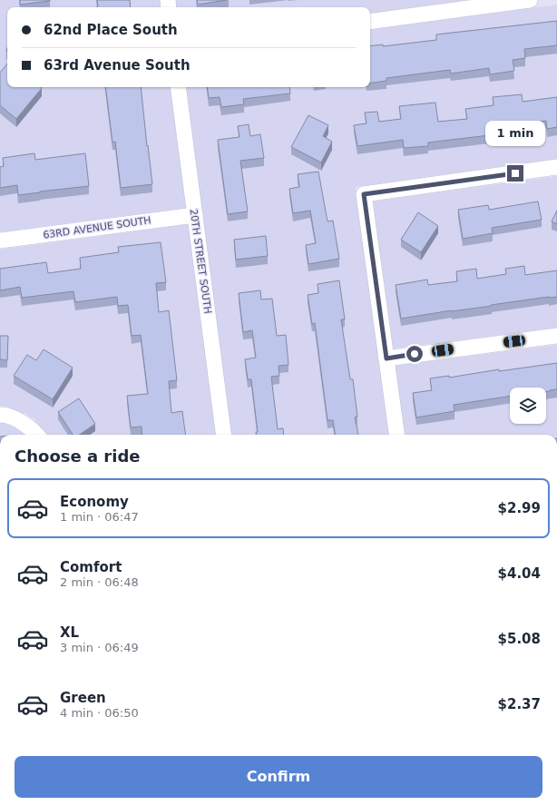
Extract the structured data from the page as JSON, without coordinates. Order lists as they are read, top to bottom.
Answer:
{
  "streets": {
    "street": ["63RD AVENUE SOUTH", "20TH STREET SOUTH"]
  },
  "crossings": [
    ["63RD AVENUE SOUTH", "20TH STREET SOUTH"]
  ],
  "page": {
    "banner": ["62nd Place South", "63rd Avenue South"],
    "bubble": "1 min",
    "heading": "Choose a ride",
    "list": [
      {
        "name": "Economy",
        "note": "1 min · 06:47",
        "value": "$2.99"
      },
      {
        "name": "Comfort",
        "note": "2 min · 06:48",
        "value": "$4.04"
      },
      {
        "name": "XL",
        "note": "3 min · 06:49",
        "value": "$5.08"
      },
      {
        "name": "Green",
        "note": "4 min · 06:50",
        "value": "$2.37"
      }
    ],
    "buttons": "Confirm"
  }
}
